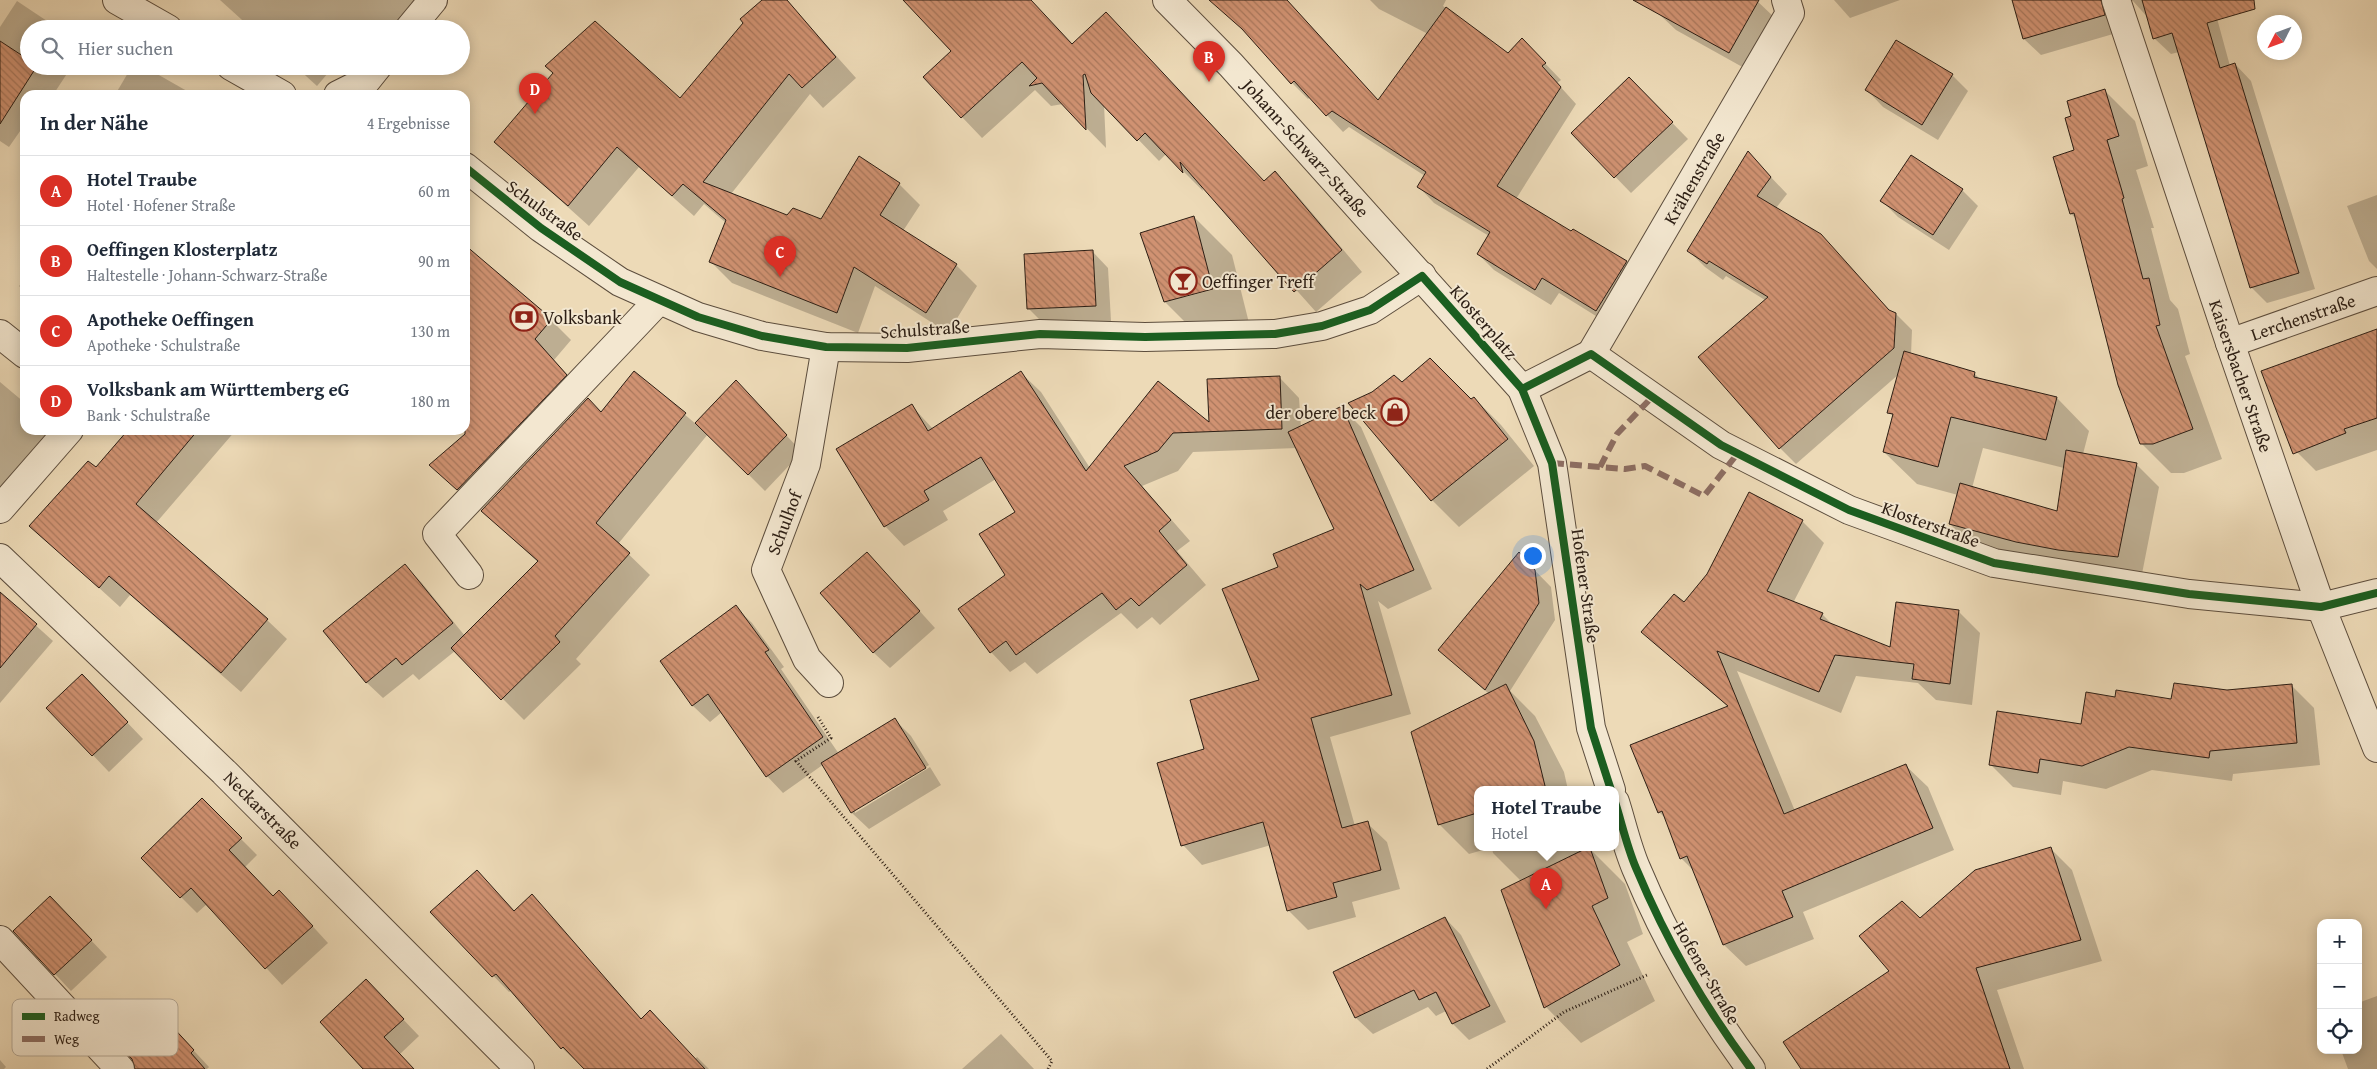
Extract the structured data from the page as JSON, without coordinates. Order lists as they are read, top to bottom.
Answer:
{
  "streets": {
    "street": [
      "Johann-Schwarz-Straße",
      "Krähenstraße",
      "Schulstraße",
      "Lerchenstraße",
      "Klosterplatz",
      "Kaisersbacher Straße",
      "Schulhof",
      "Klosterstraße",
      "Hofener Straße",
      "Neckarstraße"
    ]
  },
  "crossings": [
    ["Johann-Schwarz-Straße", "Schulstraße"],
    ["Johann-Schwarz-Straße", "Klosterplatz"],
    ["Krähenstraße", "Klosterstraße"],
    ["Schulstraße", "Klosterplatz"],
    ["Schulstraße", "Schulhof"],
    ["Lerchenstraße", "Kaisersbacher Straße"],
    ["Klosterplatz", "Hofener Straße"],
    ["Kaisersbacher Straße", "Klosterstraße"]
  ],
  "places": {
    "bar": ["Oeffinger Treff"],
    "bank": ["Volksbank"],
    "shop": ["der obere beck"]
  },
  "legend": ["Radweg", "Weg"],
  "north": "bottom left",
  "page": {
    "search": "Hier suchen",
    "pins": [
      "B",
      "D",
      "C",
      "A"
    ],
    "heading": ["In der Nähe", "4 Ergebnisse"],
    "list": [
      {
        "mark": "A",
        "name": "Hotel Traube",
        "note": "Hotel · Hofener Straße",
        "value": "60 m"
      },
      {
        "mark": "B",
        "name": "Oeffingen Klosterplatz",
        "note": "Haltestelle · Johann-Schwarz-Straße",
        "value": "90 m"
      },
      {
        "mark": "C",
        "name": "Apotheke Oeffingen",
        "note": "Apotheke · Schulstraße",
        "value": "130 m"
      },
      {
        "mark": "D",
        "name": "Volksbank am Württemberg eG",
        "note": "Bank · Schulstraße",
        "value": "180 m"
      }
    ],
    "popup": ["Hotel Traube", "Hotel"],
    "map_buttons": ["+", "−"]
  }
}
